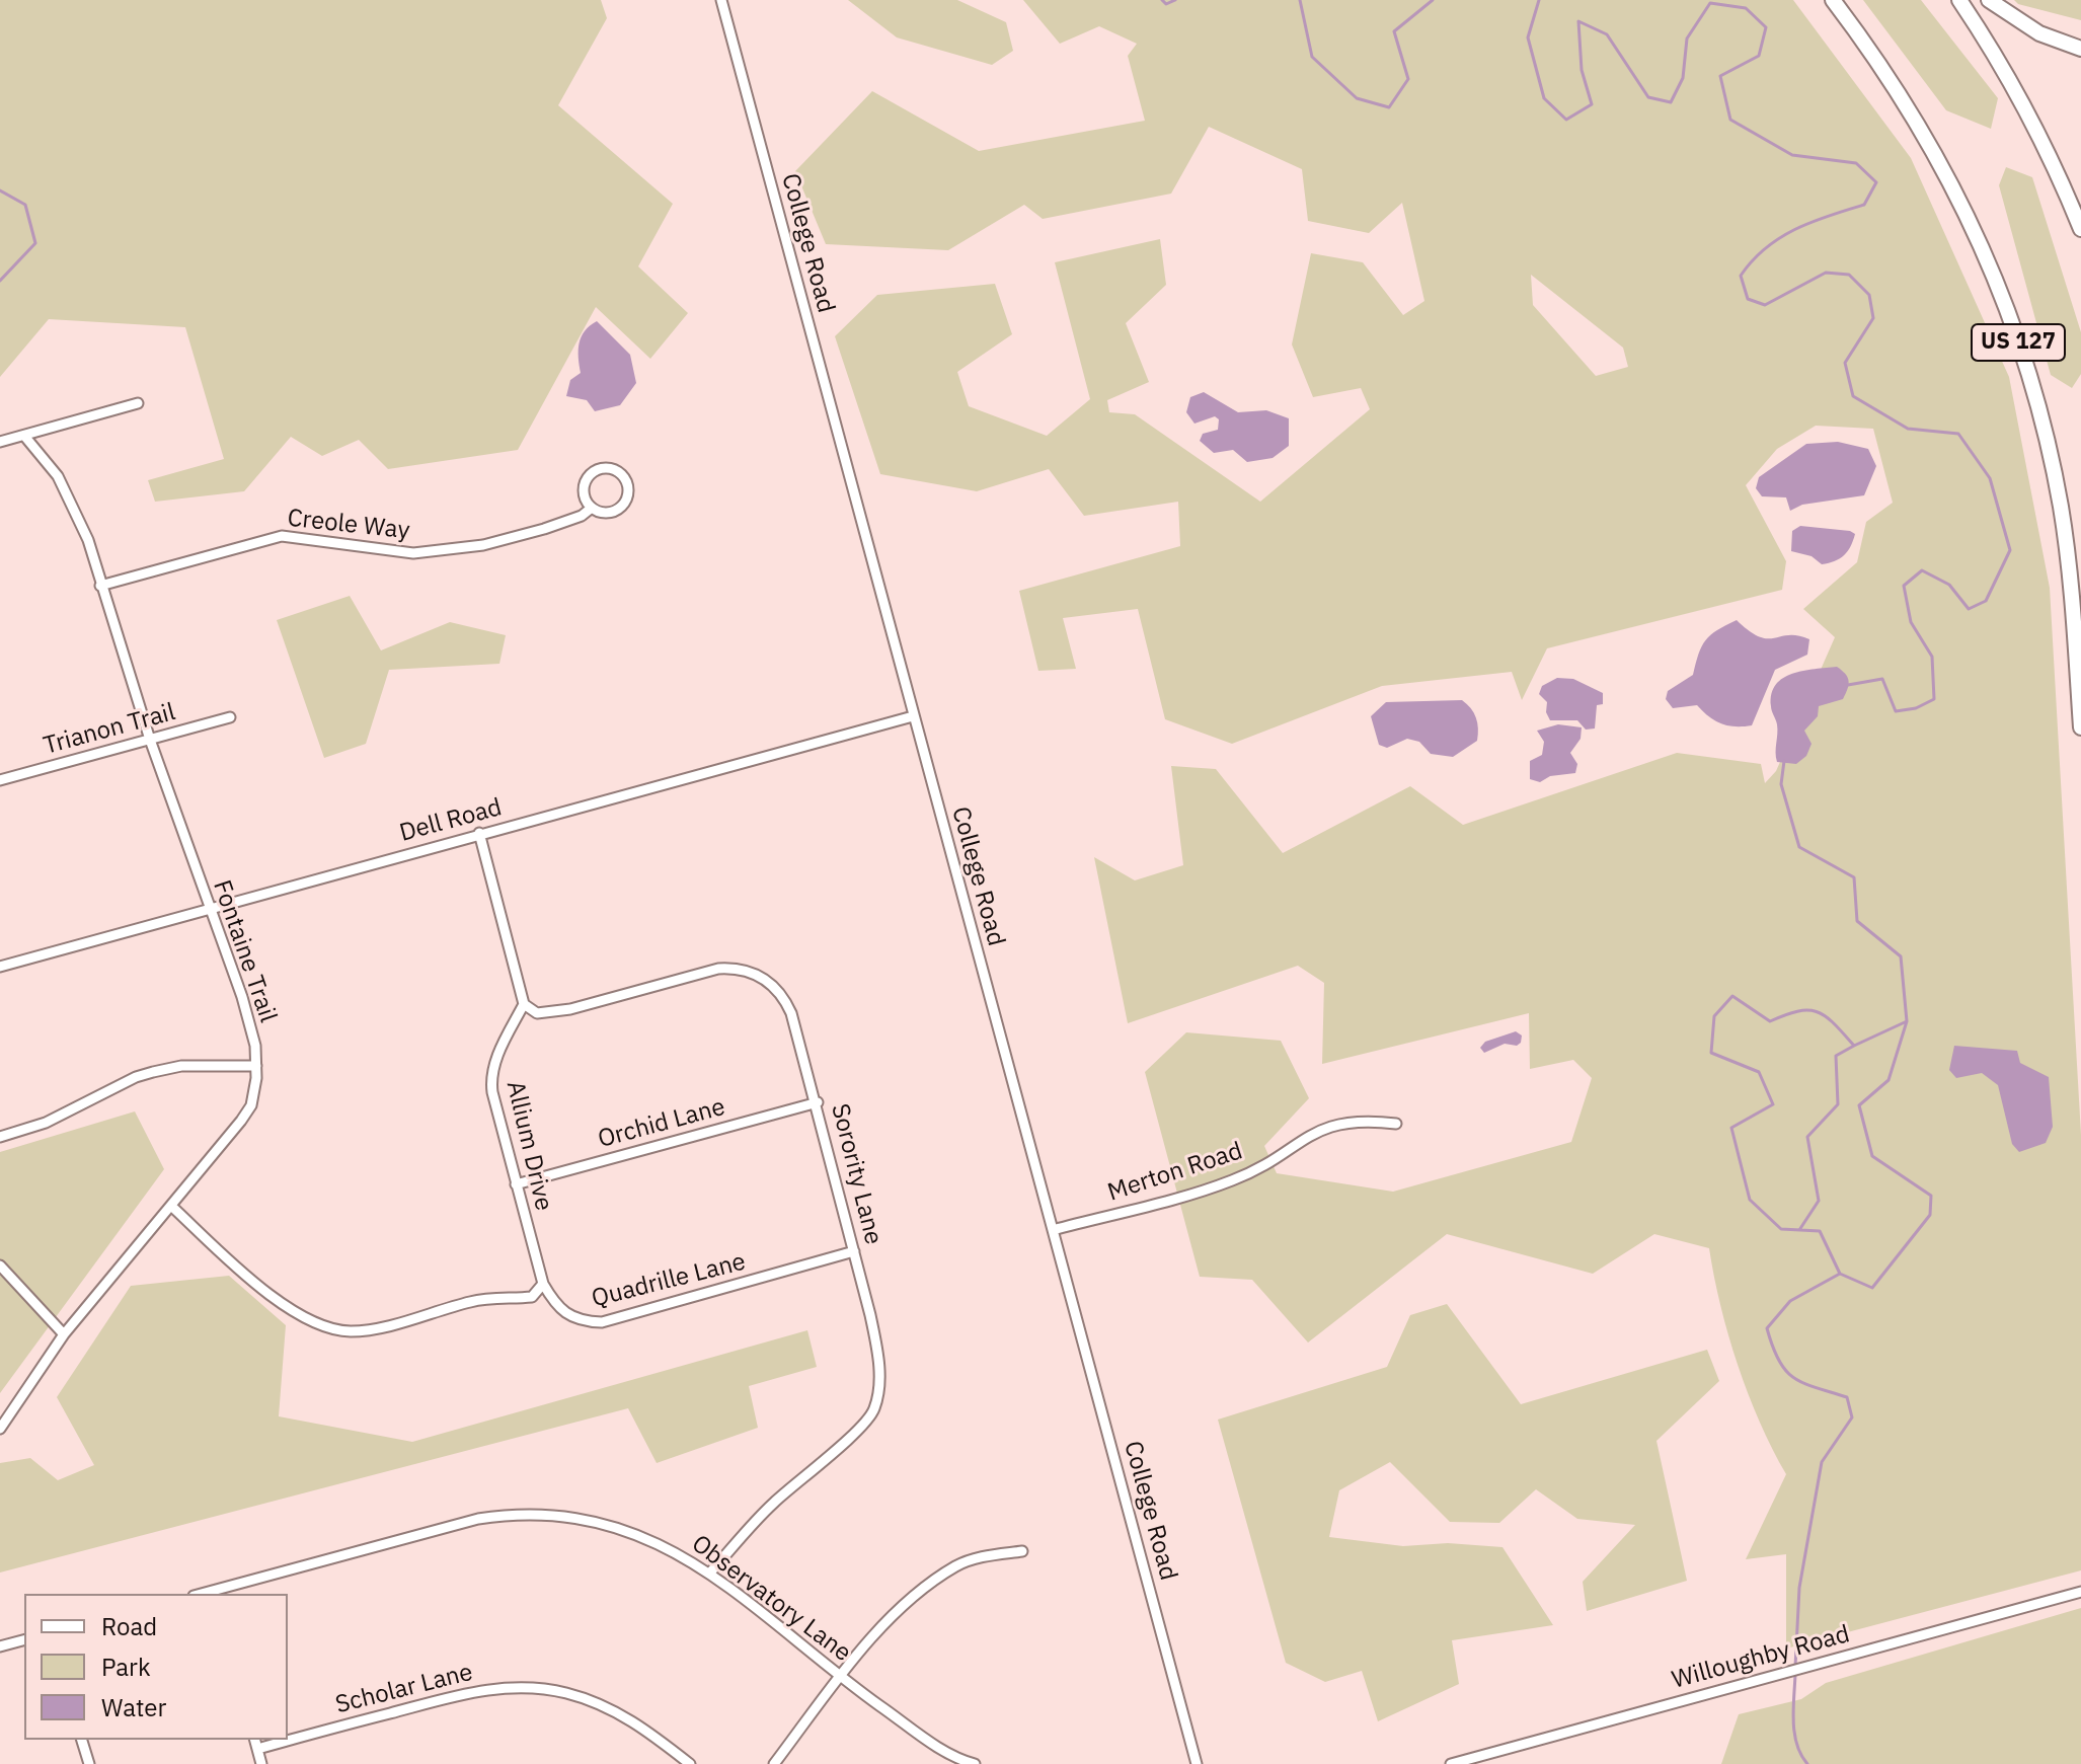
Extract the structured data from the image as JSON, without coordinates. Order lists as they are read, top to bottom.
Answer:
{
  "streets": {
    "highway": ["US 127"],
    "street": [
      "College Road",
      "Creole Way",
      "Trianon Trail",
      "Dell Road",
      "Fontaine Trail",
      "Orchid Lane",
      "Allium Drive",
      "Merton Road",
      "Sorority Lane",
      "Quadrille Lane",
      "Observatory Lane",
      "Willoughby Road",
      "Scholar Lane"
    ]
  },
  "crossings": [
    ["College Road", "Dell Road"],
    ["College Road", "Merton Road"],
    ["Creole Way", "Fontaine Trail"],
    ["Trianon Trail", "Fontaine Trail"],
    ["Dell Road", "Fontaine Trail"],
    ["Orchid Lane", "Allium Drive"],
    ["Orchid Lane", "Sorority Lane"],
    ["Allium Drive", "Sorority Lane"],
    ["Allium Drive", "Quadrille Lane"],
    ["Sorority Lane", "Quadrille Lane"],
    ["Sorority Lane", "Observatory Lane"]
  ],
  "legend": ["Road", "Park", "Water"]
}
